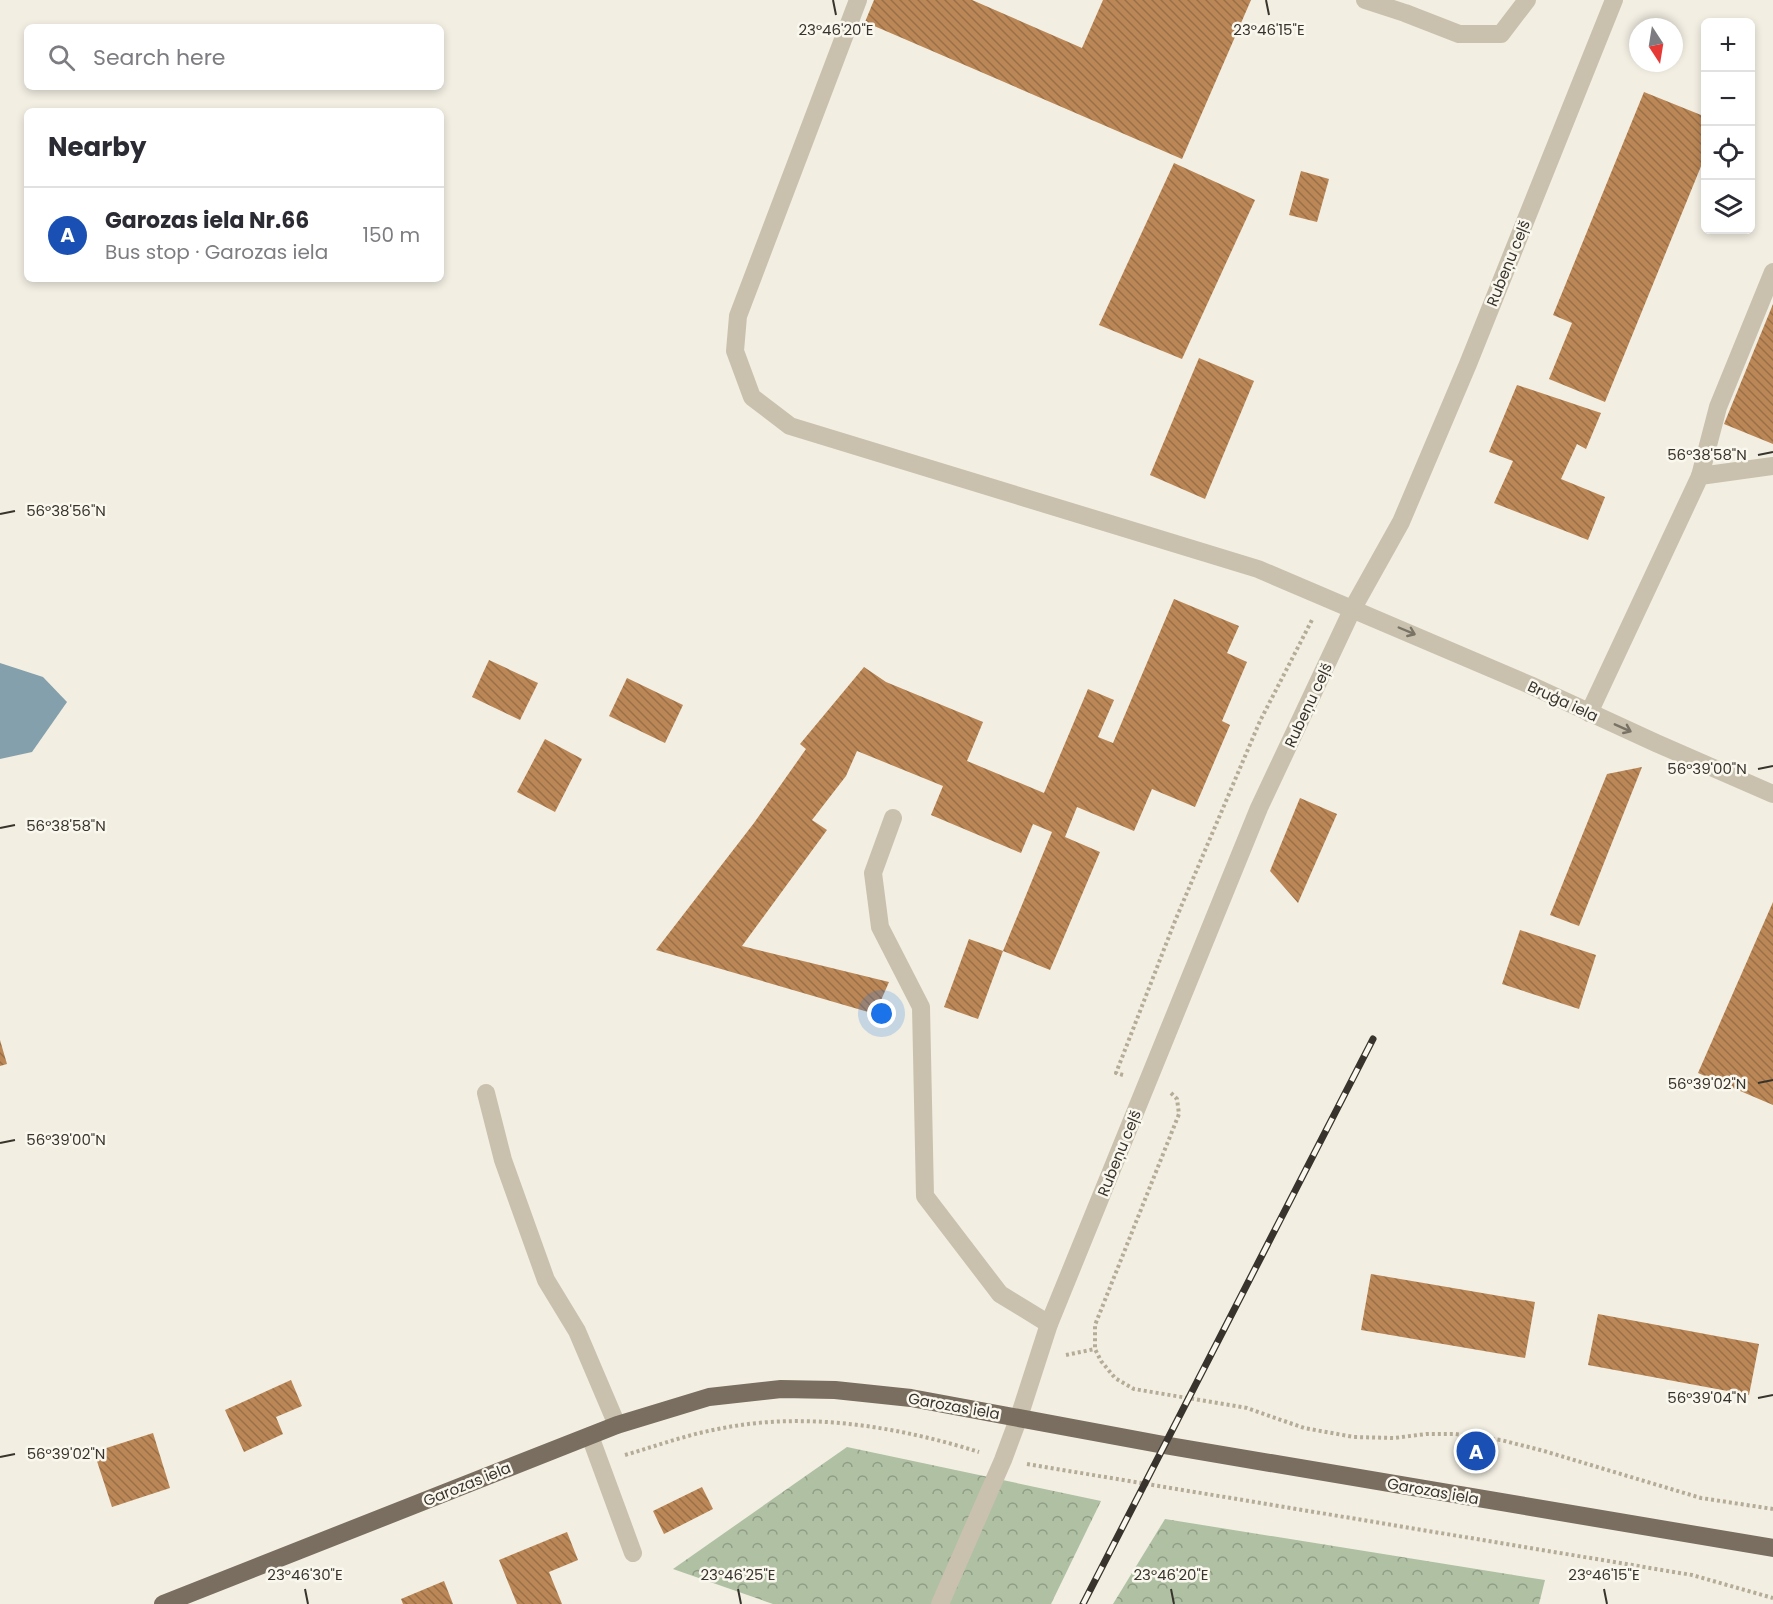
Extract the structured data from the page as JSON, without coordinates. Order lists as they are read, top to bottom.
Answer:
{
  "streets": {
    "main road": ["Garozas iela"],
    "street": ["Rubeņu ceļš", "Bruģa iela"]
  },
  "crossings": [
    ["Rubeņu ceļš", "Bruģa iela"],
    ["Rubeņu ceļš", "Garozas iela"]
  ],
  "north": "bottom",
  "page": {
    "map_buttons": ["+", "−"],
    "search": "Search here",
    "heading": "Nearby",
    "list": [
      {
        "mark": "A",
        "name": "Garozas iela Nr.66",
        "note": "Bus stop · Garozas iela",
        "value": "150 m"
      }
    ],
    "pins": "A"
  },
  "coordinates": [
    "23°46'20\"E",
    "23°46'15\"E",
    "56°38'58\"N",
    "56°38'56\"N",
    "56°39'00\"N",
    "56°39'02\"N",
    "56°39'04\"N",
    "23°46'30\"E",
    "23°46'25\"E"
  ]
}
